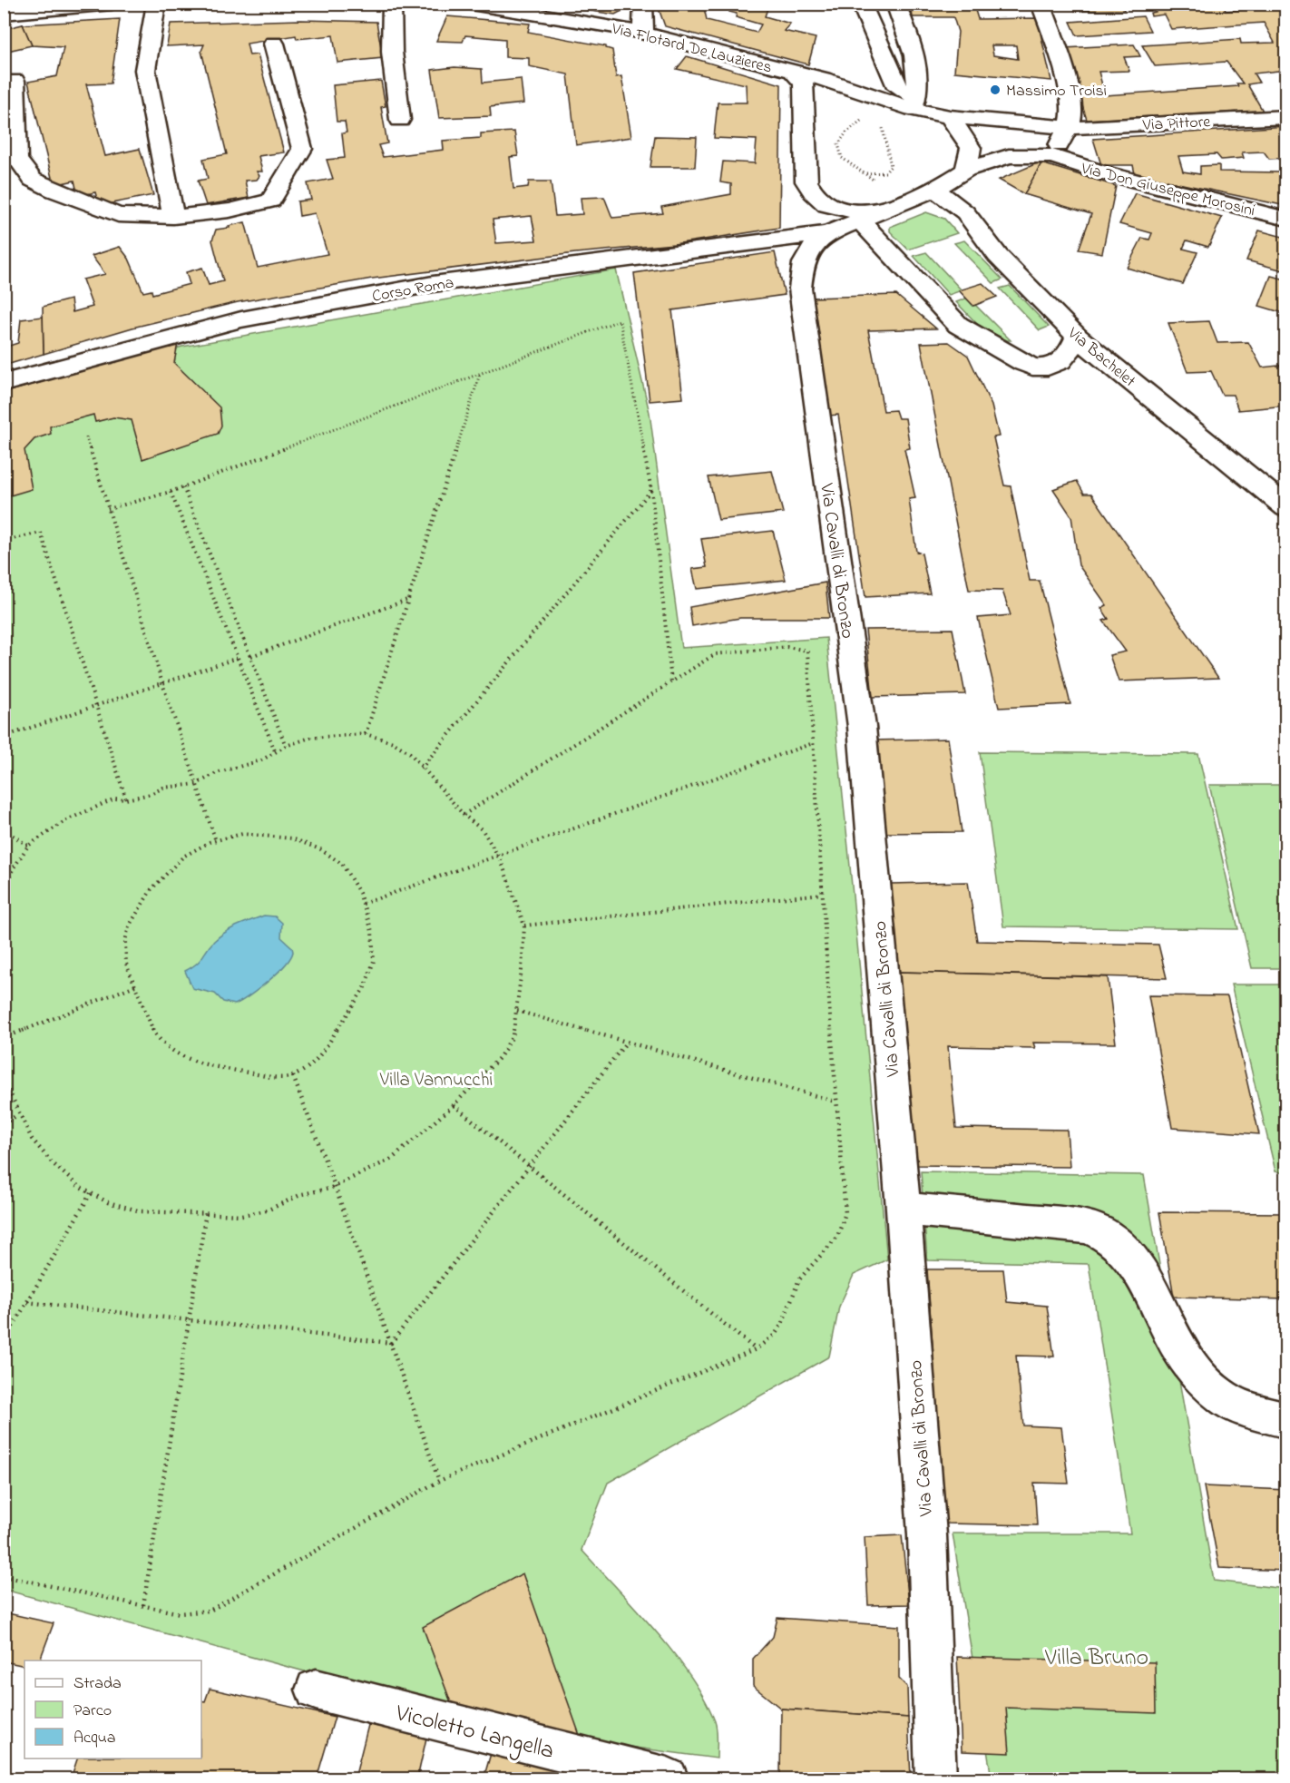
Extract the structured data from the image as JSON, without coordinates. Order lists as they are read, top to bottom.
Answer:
{
  "streets": {
    "street": [
      "Via Flotard De Lauzieres",
      "Via Pittore",
      "Via Don Giuseppe Morosini",
      "Corso Roma",
      "Via Bachelet",
      "Via Cavalli di Bronzo",
      "Vicoletto Langella"
    ]
  },
  "crossings": [
    ["Via Flotard De Lauzieres", "Via Pittore"],
    ["Via Don Giuseppe Morosini", "Via Bachelet"],
    ["Corso Roma", "Via Cavalli di Bronzo"]
  ],
  "parks": ["Villa Vannucchi", "Villa Bruno"],
  "places": ["Massimo Troisi"],
  "legend": ["Strada", "Parco", "Acqua"]
}
